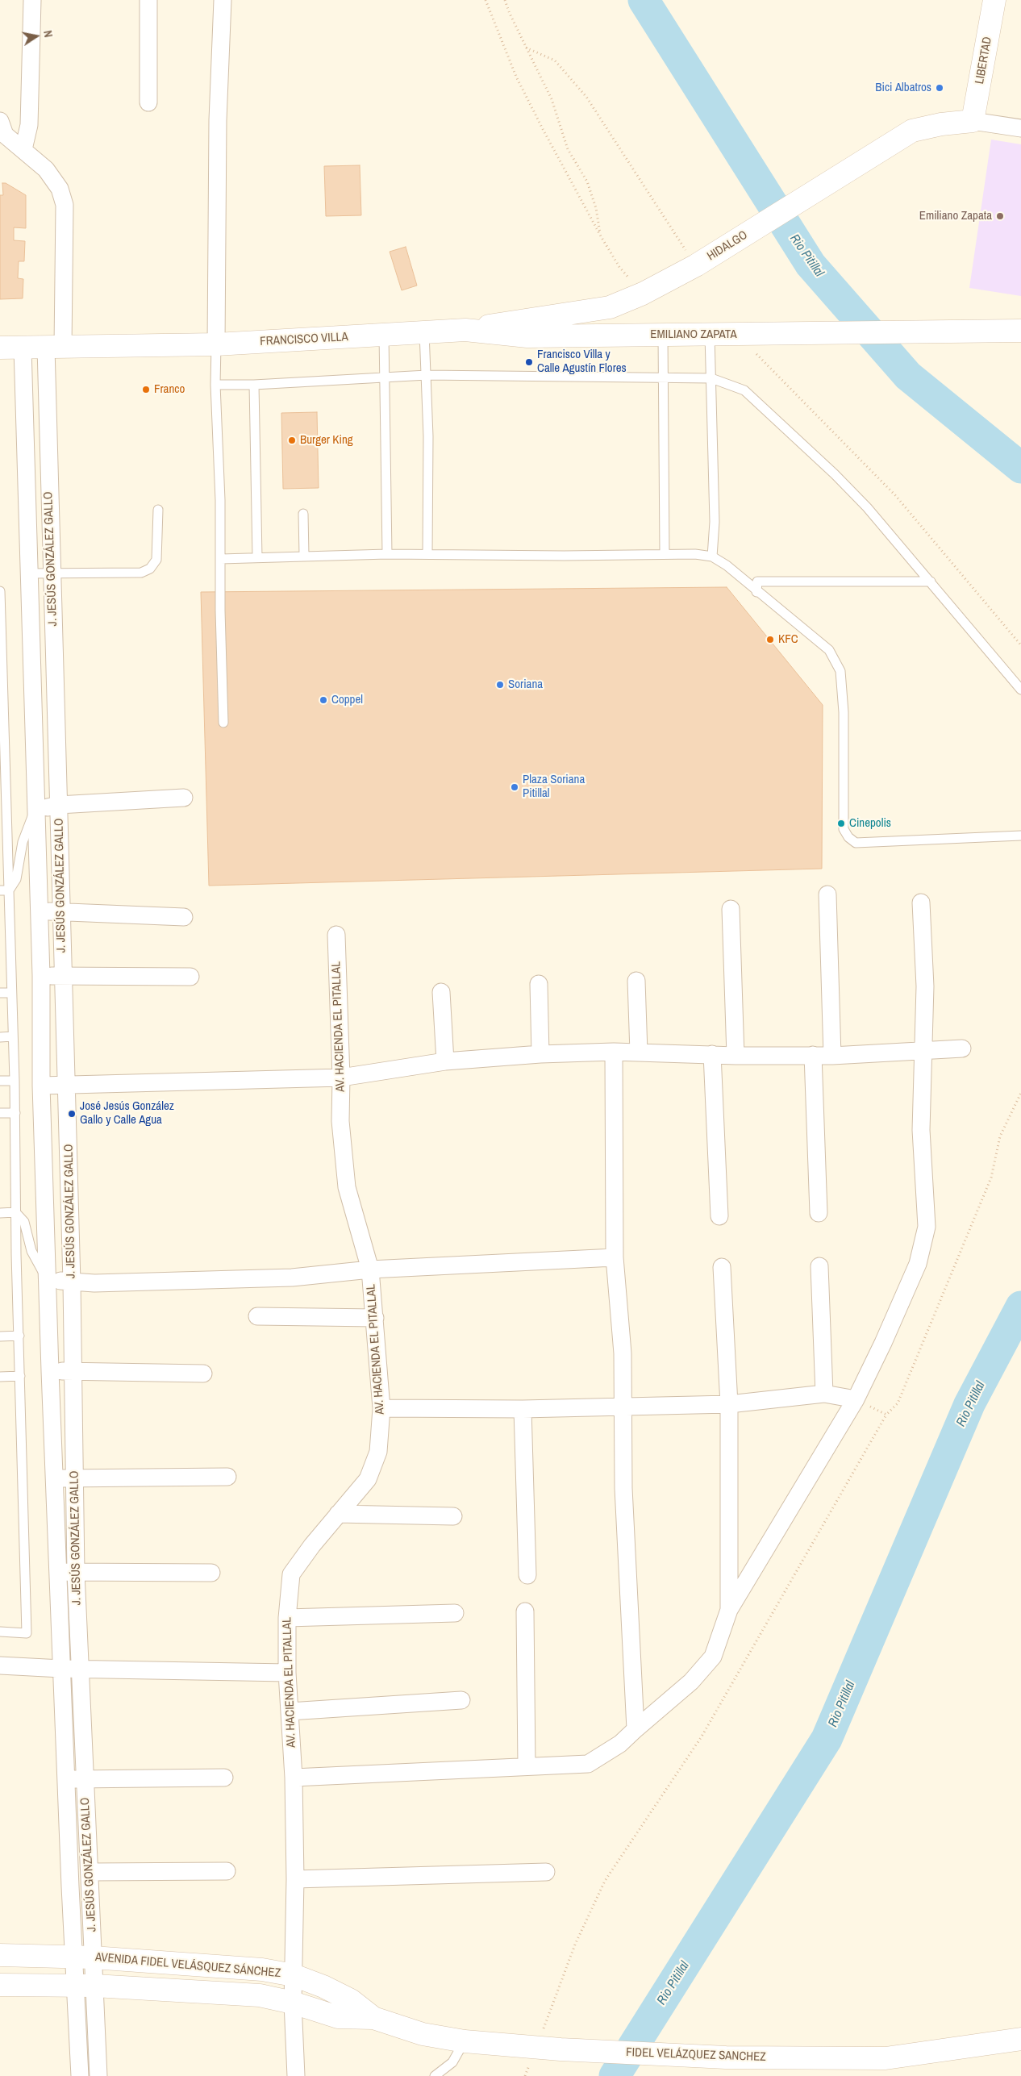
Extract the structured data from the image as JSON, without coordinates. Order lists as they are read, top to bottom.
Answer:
{
  "streets": {
    "street": [
      "LIBERTAD",
      "HIDALGO",
      "EMILIANO ZAPATA",
      "FRANCISCO VILLA",
      "J. JESÚS GONZÁLEZ GALLO",
      "AV. HACIENDA EL PITALLAL",
      "AVENIDA FIDEL VELÁSQUEZ SÁNCHEZ",
      "FIDEL VELÁZQUEZ SANCHEZ"
    ]
  },
  "crossings": [
    ["LIBERTAD", "HIDALGO"],
    ["HIDALGO", "FRANCISCO VILLA"],
    ["EMILIANO ZAPATA", "FRANCISCO VILLA"],
    ["FRANCISCO VILLA", "J. JESÚS GONZÁLEZ GALLO"],
    ["J. JESÚS GONZÁLEZ GALLO", "AVENIDA FIDEL VELÁSQUEZ SÁNCHEZ"],
    ["AV. HACIENDA EL PITALLAL", "AVENIDA FIDEL VELÁSQUEZ SÁNCHEZ"],
    ["AVENIDA FIDEL VELÁSQUEZ SÁNCHEZ", "FIDEL VELÁZQUEZ SANCHEZ"]
  ],
  "water": ["Rio Pitillal"],
  "places": [
    "Bici Albatros",
    "Emiliano Zapata",
    "Francisco Villa y Calle Agustín Flores",
    "Franco",
    "Burger King",
    "KFC",
    "Soriana",
    "Coppel",
    "Plaza Soriana Pitillal",
    "Cinepolis",
    "José Jesús González Gallo y Calle Agua"
  ],
  "north": "right"
}
